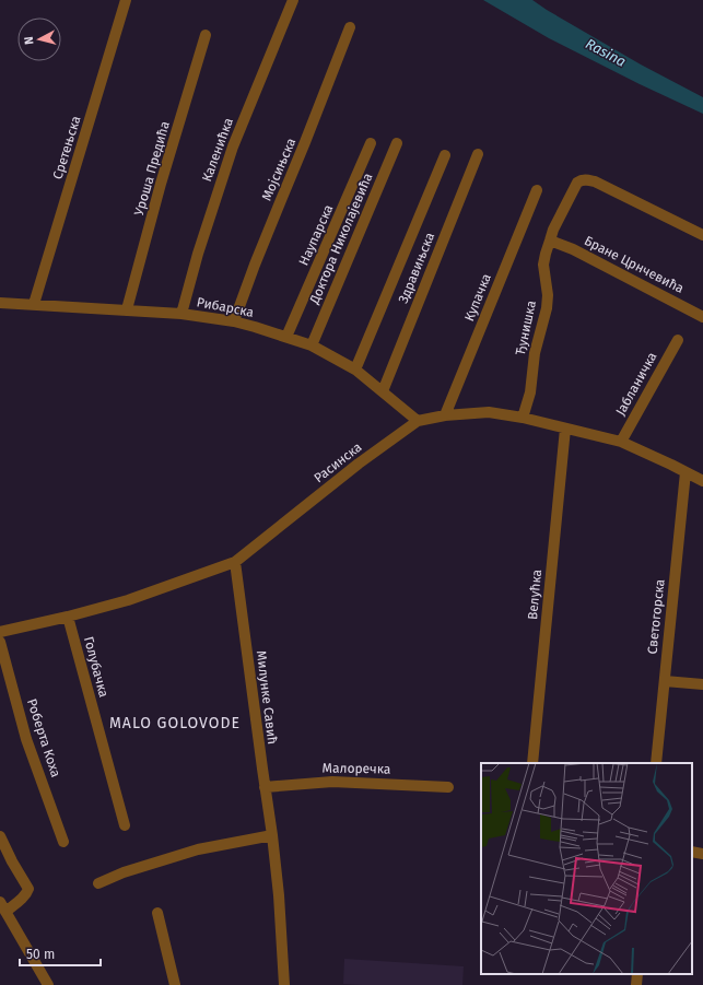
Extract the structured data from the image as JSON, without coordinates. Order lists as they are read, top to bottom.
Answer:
{
  "streets": {
    "street": [
      "Сретењска",
      "Каленићка",
      "Уроша Предића",
      "Мојсињска",
      "Наупарска",
      "Доктора Николајевића",
      "Бране Црнчевића",
      "Здравињска",
      "Купачка",
      "Рибарска",
      "Ђунишка",
      "Јабланичка",
      "Расинска",
      "Велућка",
      "Светогорска",
      "Голубачка",
      "Милунке Савић",
      "Роберта Коха",
      "Малоречка"
    ]
  },
  "crossings": [
    ["Сретењска", "Рибарска"],
    ["Каленићка", "Рибарска"],
    ["Уроша Предића", "Рибарска"],
    ["Мојсињска", "Рибарска"],
    ["Наупарска", "Рибарска"],
    ["Доктора Николајевића", "Рибарска"],
    ["Бране Црнчевића", "Ђунишка"],
    ["Здравињска", "Рибарска"],
    ["Купачка", "Расинска"],
    ["Рибарска", "Расинска"],
    ["Ђунишка", "Расинска"],
    ["Јабланичка", "Расинска"],
    ["Расинска", "Велућка"],
    ["Расинска", "Светогорска"],
    ["Расинска", "Голубачка"],
    ["Расинска", "Милунке Савић"],
    ["Милунке Савић", "Малоречка"]
  ],
  "districts": ["MALO GOLOVODE"],
  "water": ["Rasina"],
  "scale_bar": "50 m",
  "north": "left"
}
